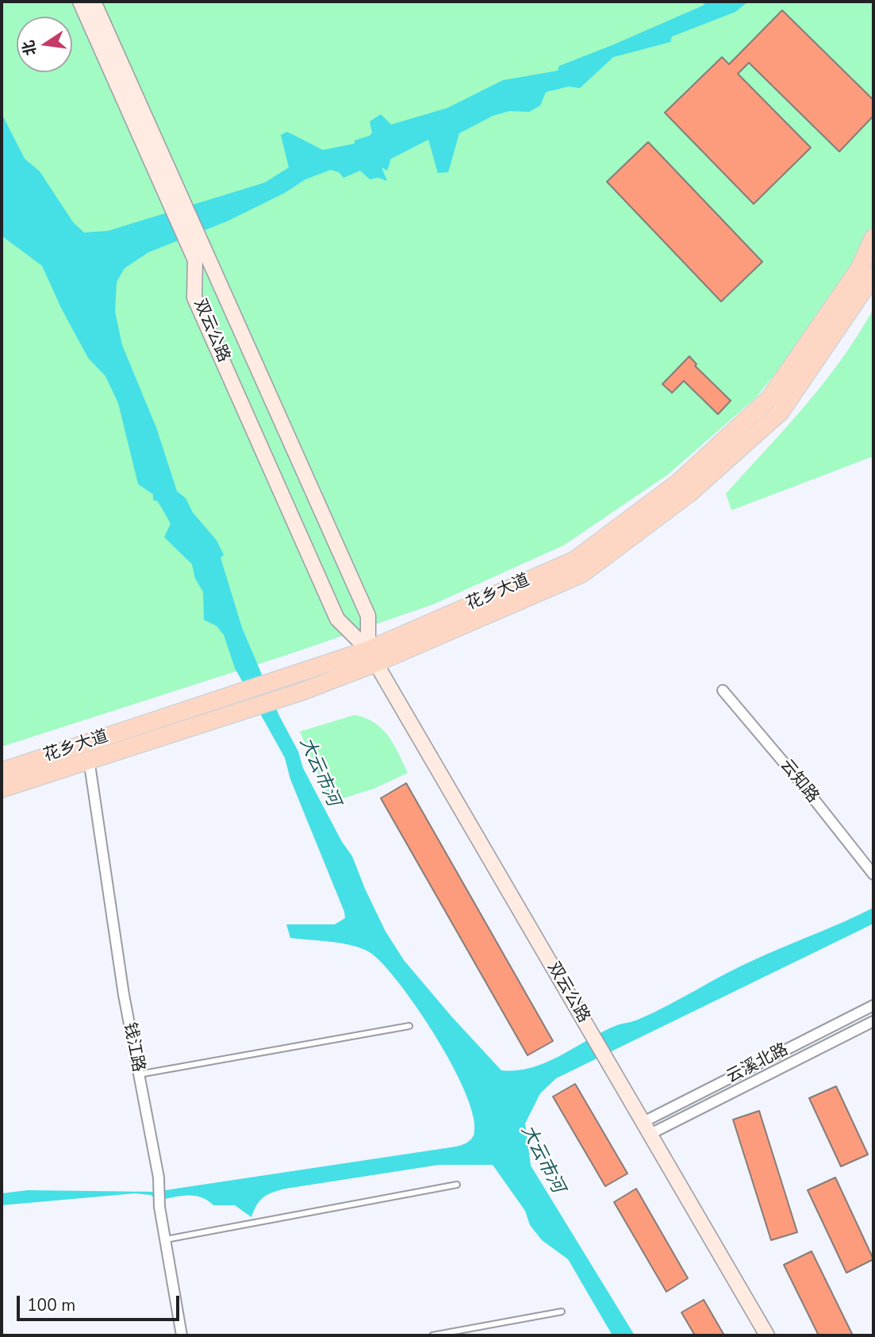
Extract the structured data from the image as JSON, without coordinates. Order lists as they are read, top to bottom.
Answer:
{
  "streets": {
    "main road": ["花乡大道"],
    "street": [
      "双云公路",
      "云知路",
      "钱江路",
      "云溪北路"
    ]
  },
  "crossings": [
    ["双云公路", "花乡大道"],
    ["双云公路", "云溪北路"],
    ["花乡大道", "钱江路"]
  ],
  "water": ["大云市河"],
  "scale_bar": "100 m",
  "north": "left"
}
